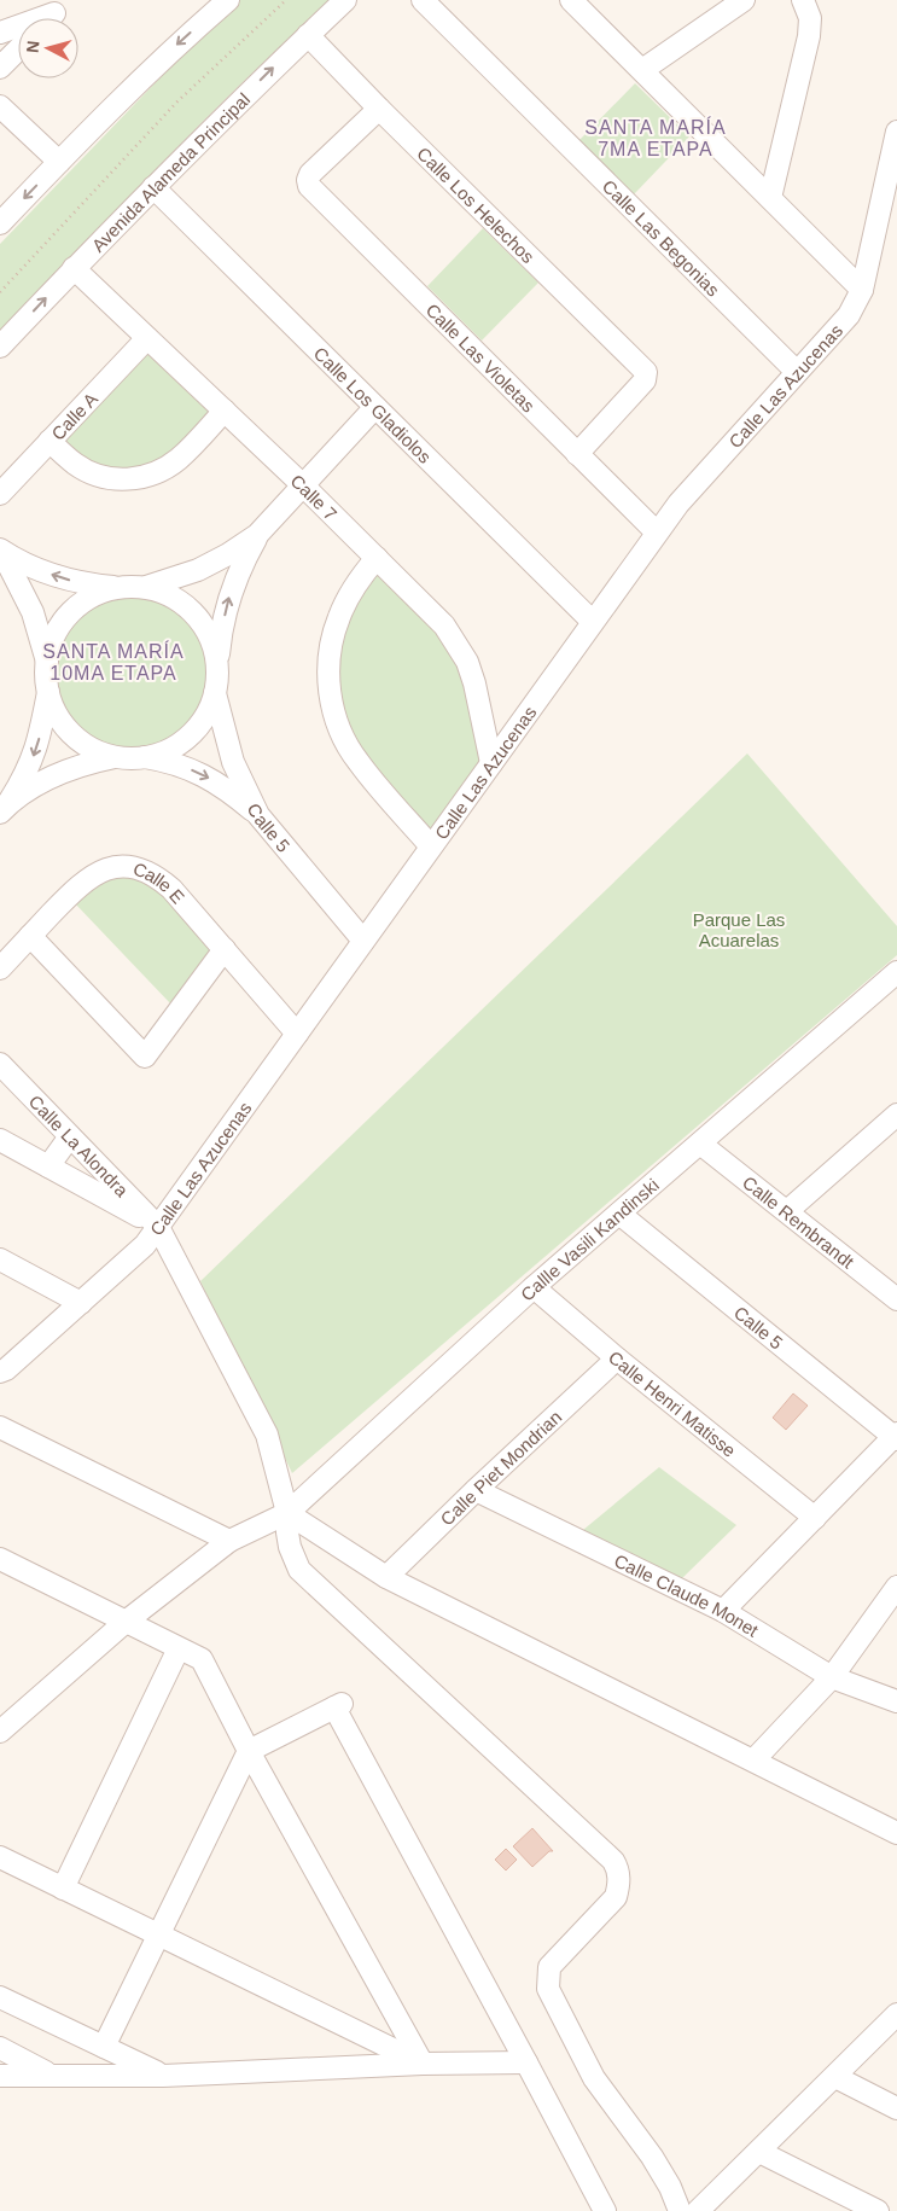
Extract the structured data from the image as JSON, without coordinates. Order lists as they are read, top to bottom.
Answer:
{
  "streets": {
    "street": [
      "Avenida Alameda Principal",
      "Calle Los Helechos",
      "Calle Las Begonias",
      "Calle Las Violetas",
      "Calle Las Azucenas",
      "Calle Los Gladiolos",
      "Calle A",
      "Calle 7",
      "Calle 5",
      "Calle E",
      "Calle La Alondra",
      "Calle Rembrandt",
      "Callle Vasili Kandinski",
      "Calle Henri Matisse",
      "Calle Piet Mondrian",
      "Calle Claude Monet"
    ]
  },
  "crossings": [
    ["Avenida Alameda Principal", "Calle Los Helechos"],
    ["Avenida Alameda Principal", "Calle Los Gladiolos"],
    ["Avenida Alameda Principal", "Calle 7"],
    ["Calle Los Helechos", "Calle Las Violetas"],
    ["Calle Las Begonias", "Calle Las Azucenas"],
    ["Calle Las Violetas", "Calle Las Azucenas"],
    ["Calle Las Azucenas", "Calle Los Gladiolos"],
    ["Calle Las Azucenas", "Calle 7"],
    ["Calle Las Azucenas", "Calle 5"],
    ["Calle Las Azucenas", "Calle E"],
    ["Calle Las Azucenas", "Calle La Alondra"],
    ["Calle A", "Calle 7"],
    ["Calle 5", "Callle Vasili Kandinski"],
    ["Calle La Alondra", "Callle Vasili Kandinski"],
    ["Calle Rembrandt", "Callle Vasili Kandinski"],
    ["Callle Vasili Kandinski", "Calle Henri Matisse"],
    ["Calle Henri Matisse", "Calle Piet Mondrian"],
    ["Calle Piet Mondrian", "Calle Claude Monet"]
  ],
  "districts": ["SANTA MARÍA 7MA ETAPA", "SANTA MARÍA 10MA ETAPA"],
  "parks": ["Parque Las Acuarelas"],
  "north": "left"
}
